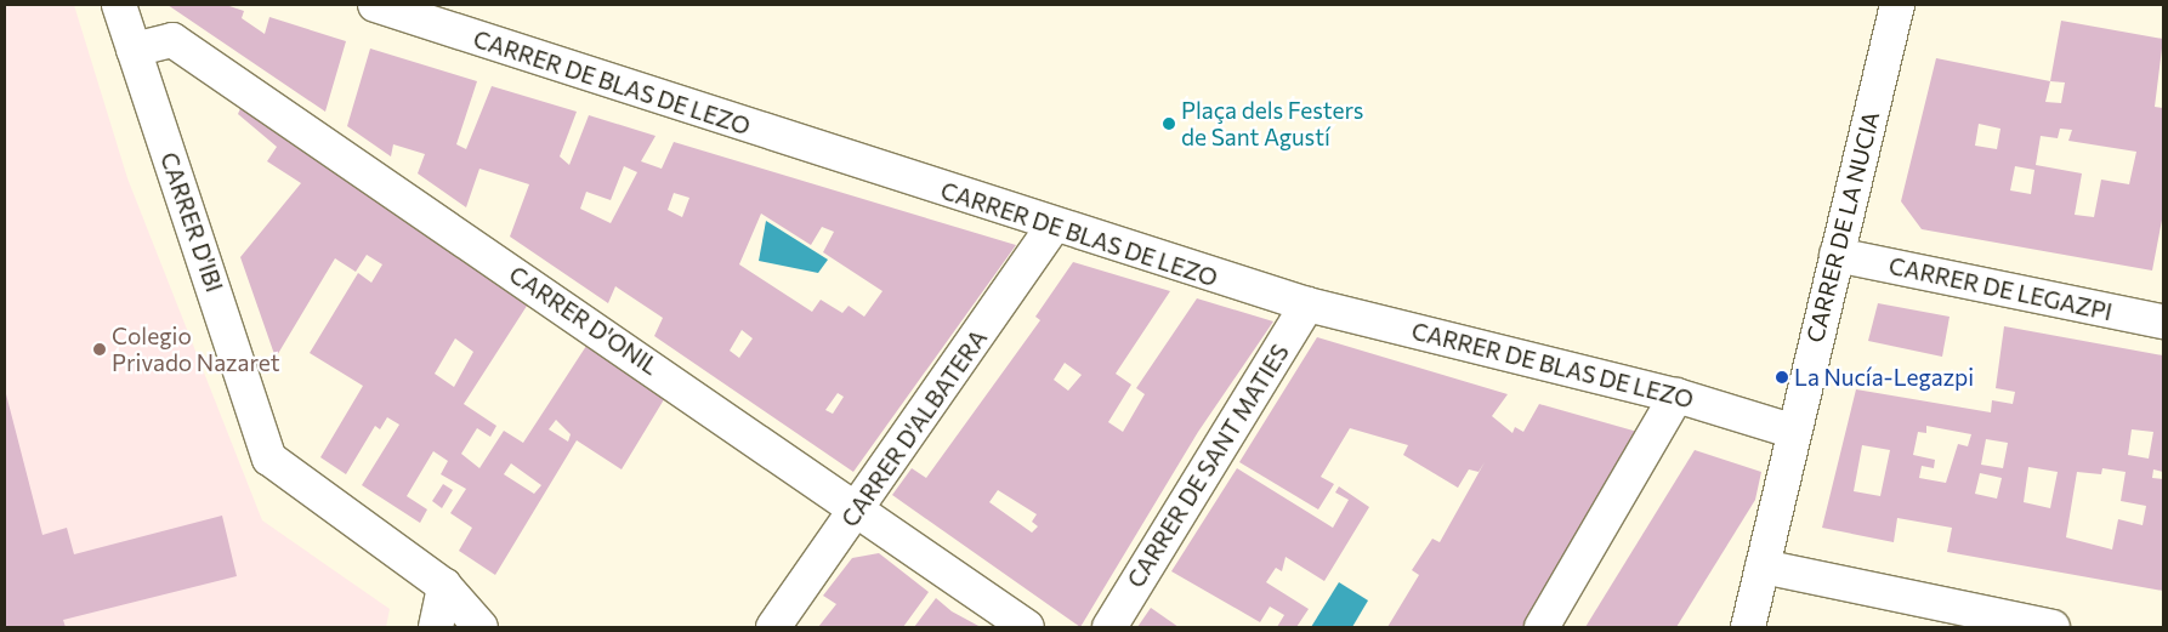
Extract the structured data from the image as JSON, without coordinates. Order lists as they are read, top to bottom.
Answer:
{
  "streets": {
    "street": [
      "CARRER DE BLAS DE LEZO",
      "CARRER D'IBI",
      "CARRER DE LA NUCIA",
      "CARRER DE LEGAZPI",
      "CARRER D'ONIL",
      "CARRER D'ALBATERA",
      "CARRER DE SANT MATIES"
    ]
  },
  "crossings": [
    ["CARRER DE BLAS DE LEZO", "CARRER DE LA NUCIA"],
    ["CARRER DE BLAS DE LEZO", "CARRER D'ALBATERA"],
    ["CARRER DE BLAS DE LEZO", "CARRER DE SANT MATIES"],
    ["CARRER D'IBI", "CARRER D'ONIL"],
    ["CARRER DE LA NUCIA", "CARRER DE LEGAZPI"],
    ["CARRER D'ONIL", "CARRER D'ALBATERA"]
  ],
  "places": ["Plaça dels Festers de Sant Agustí", "Colegio Privado Nazaret", "La Nucía-Legazpi"]
}
